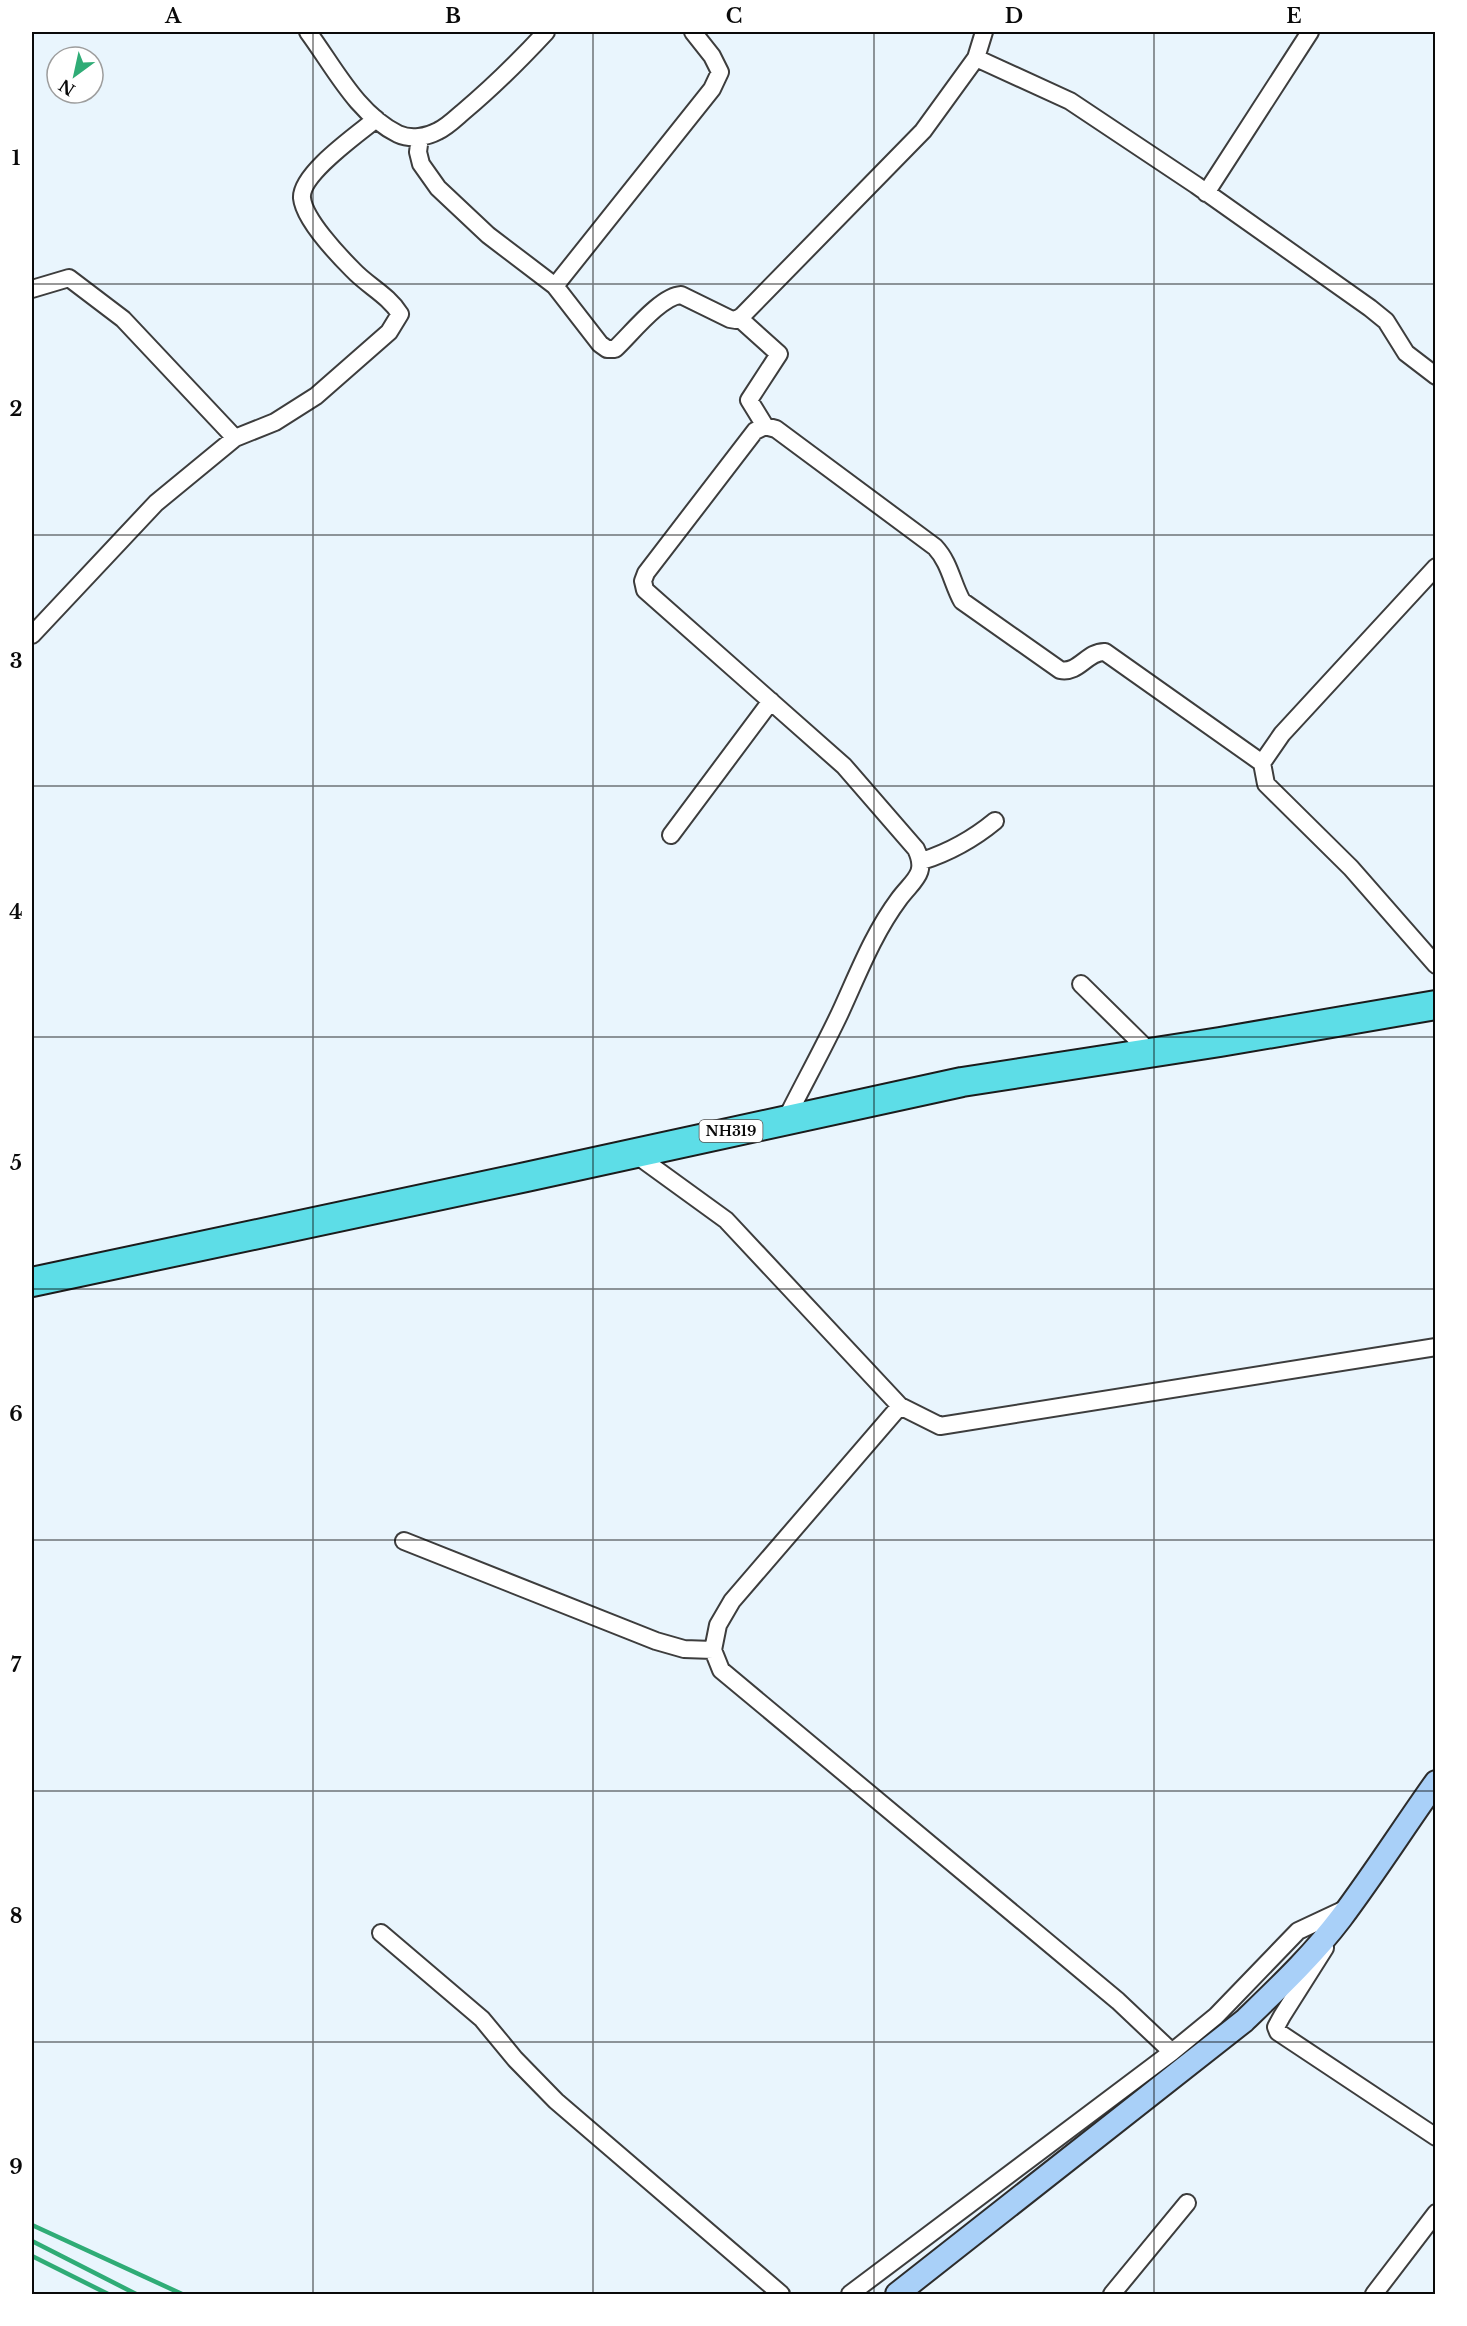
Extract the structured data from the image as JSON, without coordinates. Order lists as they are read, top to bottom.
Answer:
{
  "streets": {
    "highway": ["NH319"]
  },
  "north": "bottom left",
  "grid": {
    "columns": [
      "A",
      "B",
      "C",
      "D",
      "E"
    ],
    "rows": [
      "1",
      "2",
      "3",
      "4",
      "5",
      "6",
      "7",
      "8",
      "9"
    ]
  }
}
